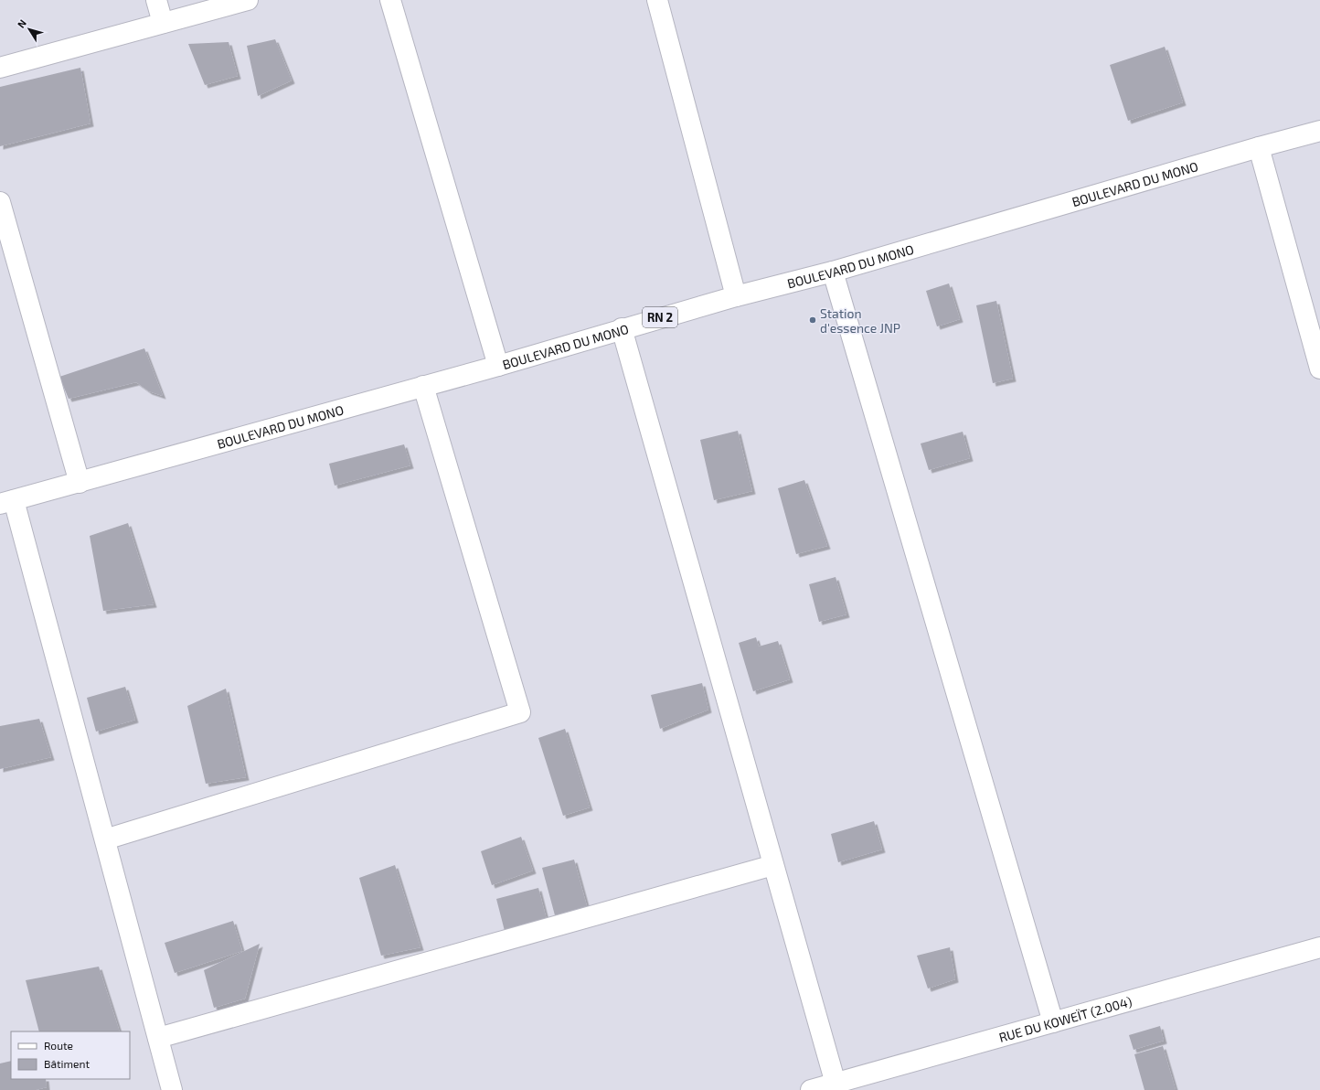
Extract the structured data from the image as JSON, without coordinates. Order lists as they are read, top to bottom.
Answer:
{
  "streets": {
    "street": ["BOULEVARD DU MONO", "RN 2", "RUE DU KOWEÏT (2.004)"]
  },
  "places": ["Station d'essence JNP"],
  "legend": ["Route", "Bâtiment"],
  "north": "top left"
}
